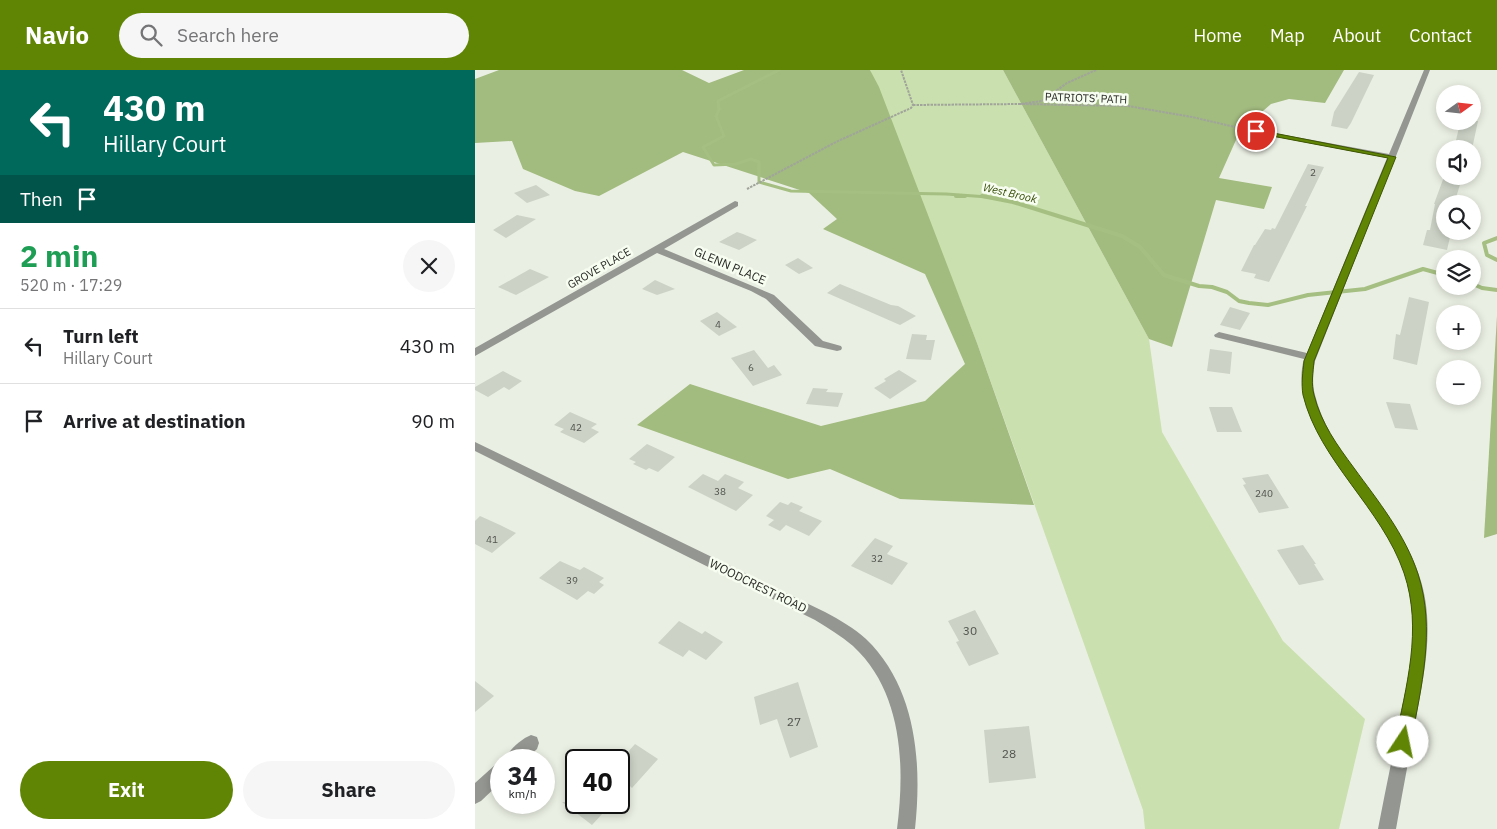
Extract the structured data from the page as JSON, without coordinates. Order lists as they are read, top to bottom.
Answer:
{
  "streets": {
    "street": ["GLENN PLACE", "GROVE PLACE", "WOODCREST ROAD"],
    "path": ["PATRIOTS' PATH"]
  },
  "crossings": [
    ["GLENN PLACE", "GROVE PLACE"]
  ],
  "water": ["West Brook"],
  "house_numbers": [
    "2",
    "4",
    "6",
    "42",
    "38",
    "240",
    "41",
    "32",
    "39",
    "30",
    "27",
    "28"
  ],
  "north": "right",
  "page": {
    "header": "Navio",
    "search": "Search here",
    "nav": [
      "Home",
      "Map",
      "About",
      "Contact"
    ],
    "turn": ["430 m", "Hillary Court"],
    "map_buttons": ["+", "−"],
    "then": "Then",
    "heading": ["2 min", "520 m · 17:29"],
    "list": [
      {
        "name": "Turn left",
        "note": "Hillary Court",
        "value": "430 m"
      },
      {
        "name": "Arrive at destination",
        "value": "90 m"
      }
    ],
    "speed": "34 km/h",
    "limit": "40",
    "buttons": ["Exit", "Share"]
  }
}
